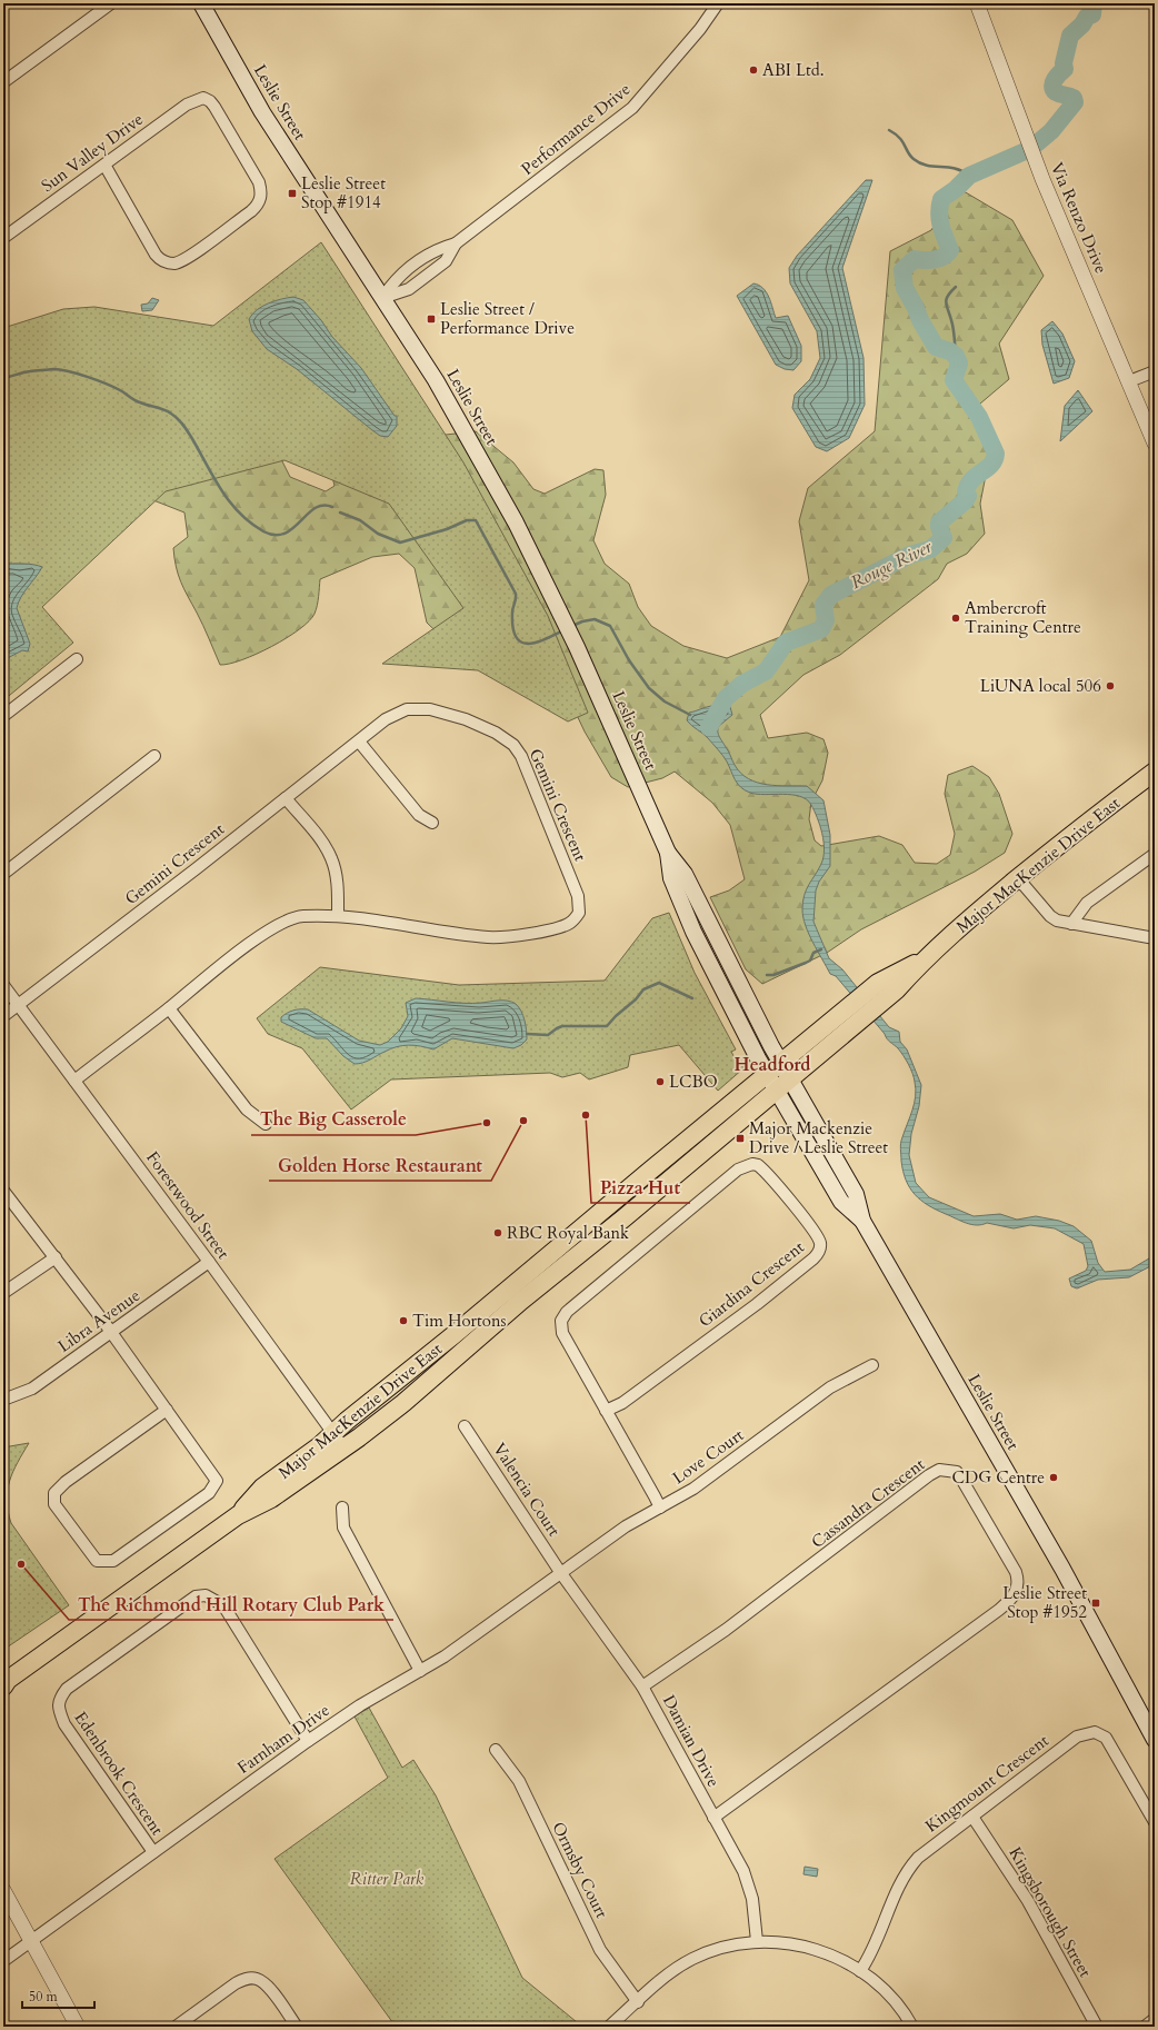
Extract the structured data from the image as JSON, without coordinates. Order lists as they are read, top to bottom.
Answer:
{
  "streets": {
    "main road": ["Leslie Street", "Major MacKenzie Drive East"],
    "street": [
      "Performance Drive",
      "Sun Valley Drive",
      "Via Renzo Drive",
      "Gemini Crescent",
      "Forestwood Street",
      "Giardina Crescent",
      "Libra Avenue",
      "Love Court",
      "Valencia Court",
      "Cassandra Crescent",
      "Farnham Drive",
      "Damian Drive",
      "Edenbrook Crescent",
      "Kingmount Crescent",
      "Ormsby Court",
      "Kingsborough Street"
    ]
  },
  "crossings": [
    ["Leslie Street", "Performance Drive"],
    ["Leslie Street", "Major MacKenzie Drive East"],
    ["Gemini Crescent", "Forestwood Street"],
    ["Major MacKenzie Drive East", "Forestwood Street"],
    ["Forestwood Street", "Libra Avenue"],
    ["Giardina Crescent", "Love Court"],
    ["Love Court", "Valencia Court"],
    ["Love Court", "Farnham Drive"],
    ["Love Court", "Damian Drive"],
    ["Valencia Court", "Farnham Drive"],
    ["Valencia Court", "Damian Drive"],
    ["Cassandra Crescent", "Damian Drive"],
    ["Farnham Drive", "Damian Drive"],
    ["Farnham Drive", "Edenbrook Crescent"],
    ["Kingmount Crescent", "Kingsborough Street"]
  ],
  "districts": ["Headford"],
  "water": ["Rouge River"],
  "parks": ["Ritter Park"],
  "places": {
    "other": [
      "ABI Ltd.",
      "Ambercroft Training Centre",
      "LiUNA local 506",
      "LCBO",
      "Pizza Hut",
      "Golden Horse Restaurant",
      "The Big Casserole",
      "RBC Royal Bank",
      "Tim Hortons",
      "CDG Centre",
      "The Richmond Hill Rotary Club Park"
    ],
    "transit": [
      "Leslie Street Stop #1914",
      "Leslie Street / Performance Drive",
      "Major Mackenzie Drive / Leslie Street",
      "Leslie Street Stop #1952"
    ]
  },
  "scale_bar": "50 m"
}
